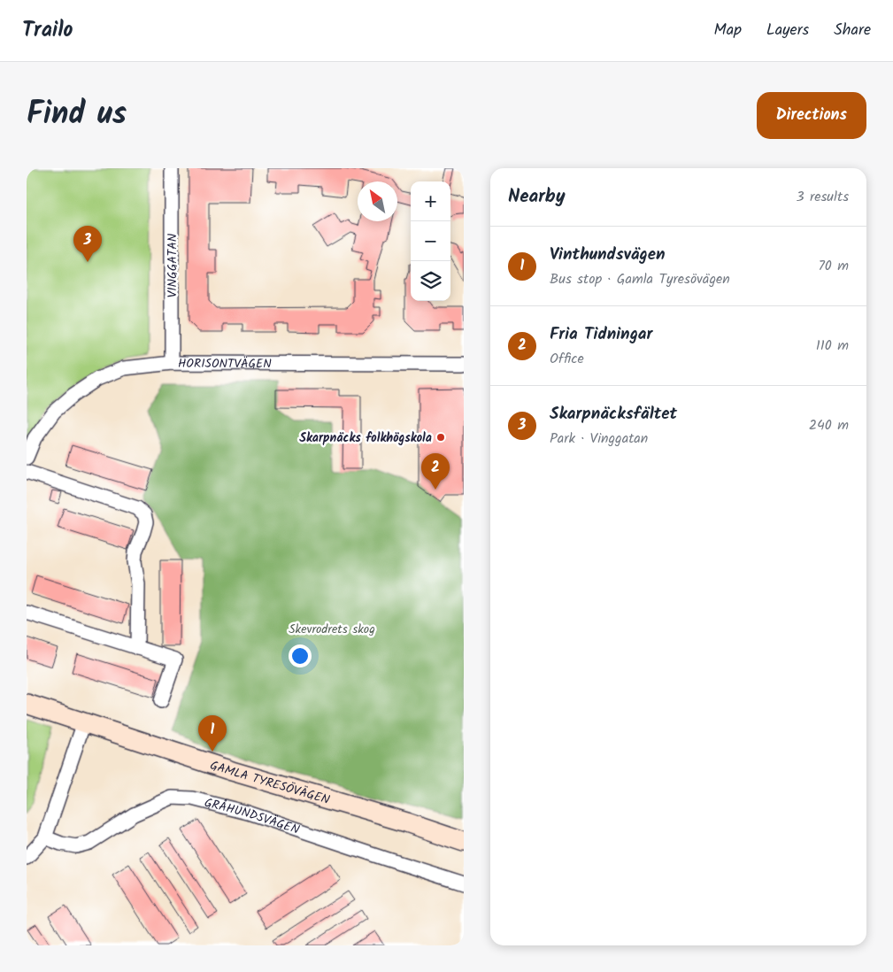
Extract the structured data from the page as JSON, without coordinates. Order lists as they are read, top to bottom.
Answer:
{
  "streets": {
    "street": [
      "VINGGATAN",
      "HORISONTVÄGEN",
      "GAMLA TYRESÖVÄGEN",
      "GRÅHUNDSVÄGEN"
    ]
  },
  "crossings": [
    ["VINGGATAN", "HORISONTVÄGEN"]
  ],
  "parks": ["Skevrodrets skog"],
  "places": ["Skarpnäcks folkhögskola"],
  "north": "top left",
  "page": {
    "header": "Trailo",
    "nav": ["Map", "Layers", "Share"],
    "title": "Find us",
    "buttons": "Directions",
    "heading": ["Nearby", "3 results"],
    "map_buttons": ["+", "−"],
    "pins": ["3", "2", "1"],
    "list": [
      {
        "mark": "1",
        "name": "Vinthundsvägen",
        "note": "Bus stop · Gamla Tyresövägen",
        "value": "70 m"
      },
      {
        "mark": "2",
        "name": "Fria Tidningar",
        "note": "Office",
        "value": "110 m"
      },
      {
        "mark": "3",
        "name": "Skarpnäcksfältet",
        "note": "Park · Vinggatan",
        "value": "240 m"
      }
    ]
  }
}
